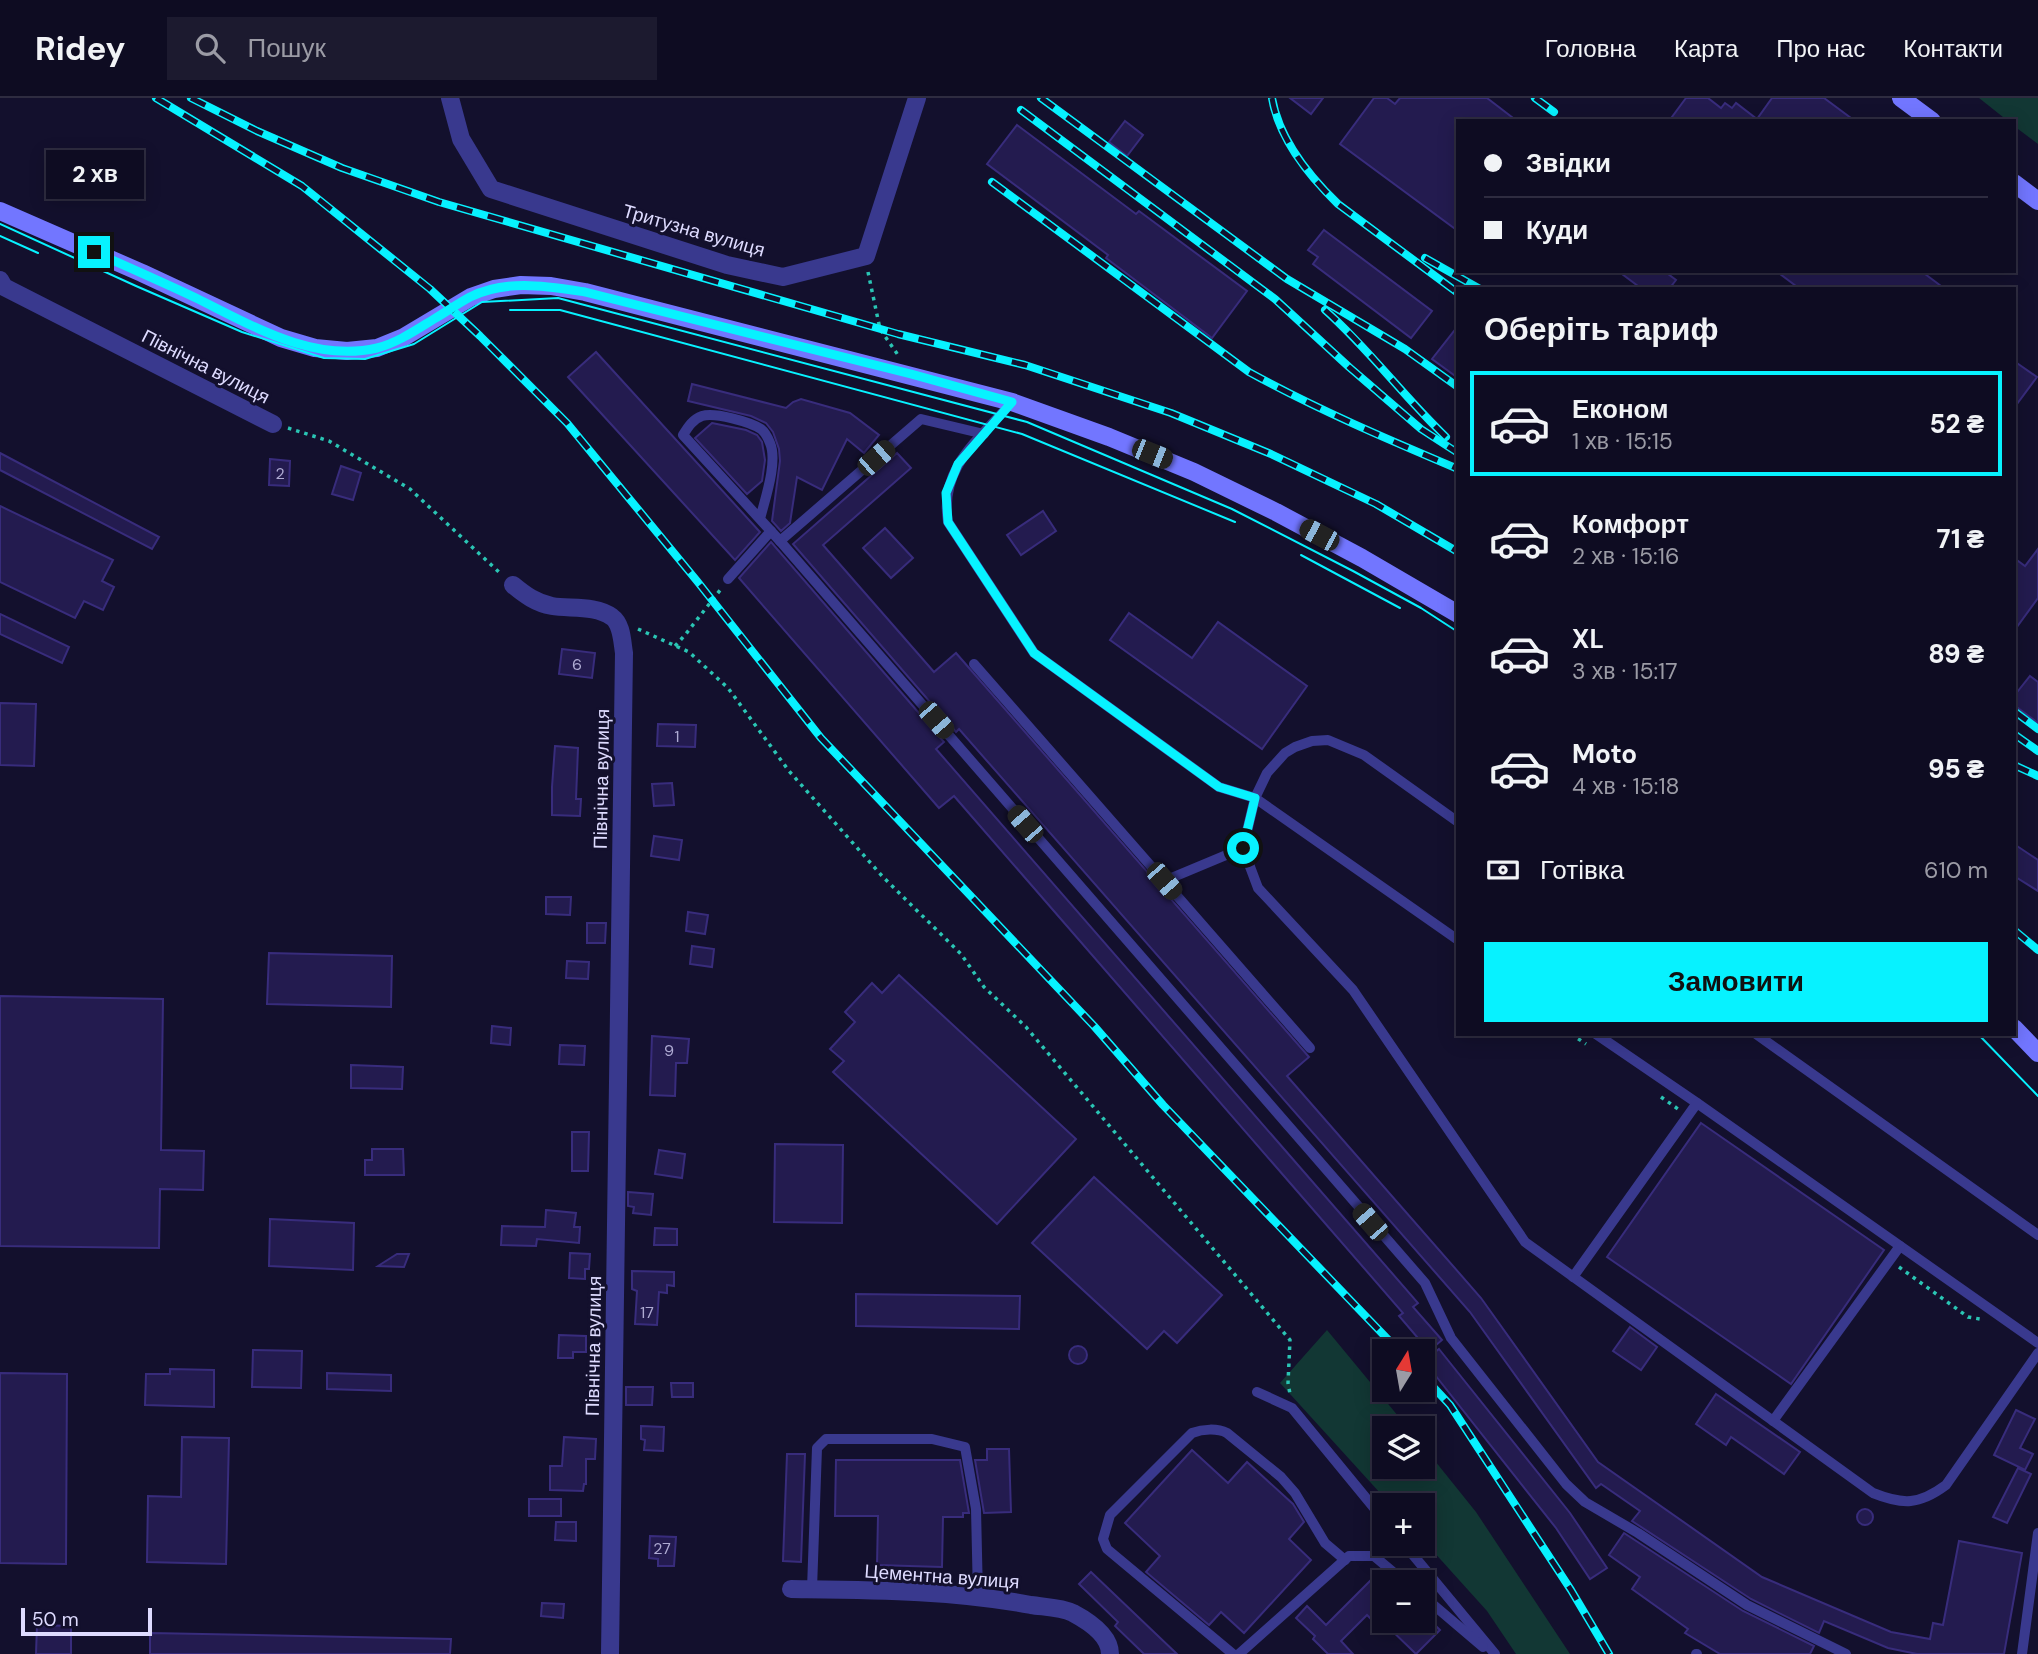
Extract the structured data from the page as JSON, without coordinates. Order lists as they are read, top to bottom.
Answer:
{
  "streets": {
    "street": ["Тритузна вулиця", "Північна вулиця", "Цементна вулиця"]
  },
  "house_numbers": [
    "2",
    "6",
    "1",
    "9",
    "17",
    "27"
  ],
  "scale_bar": "50 m",
  "north": "top",
  "page": {
    "header": "Ridey",
    "search": "Пошук",
    "nav": [
      "Головна",
      "Карта",
      "Про нас",
      "Контакти"
    ],
    "banner": ["Звідки", "Куди"],
    "bubble": "2 хв",
    "heading": "Оберіть тариф",
    "list": [
      {
        "name": "Економ",
        "note": "1 хв · 15:15",
        "value": "52 ₴"
      },
      {
        "name": "Комфорт",
        "note": "2 хв · 15:16",
        "value": "71 ₴"
      },
      {
        "name": "XL",
        "note": "3 хв · 15:17",
        "value": "89 ₴"
      },
      {
        "name": "Moto",
        "note": "4 хв · 15:18",
        "value": "95 ₴"
      }
    ],
    "pay": ["Готівка", "610 m"],
    "buttons": "Замовити",
    "map_buttons": ["+", "−"],
    "scale": "50 m"
  }
}
